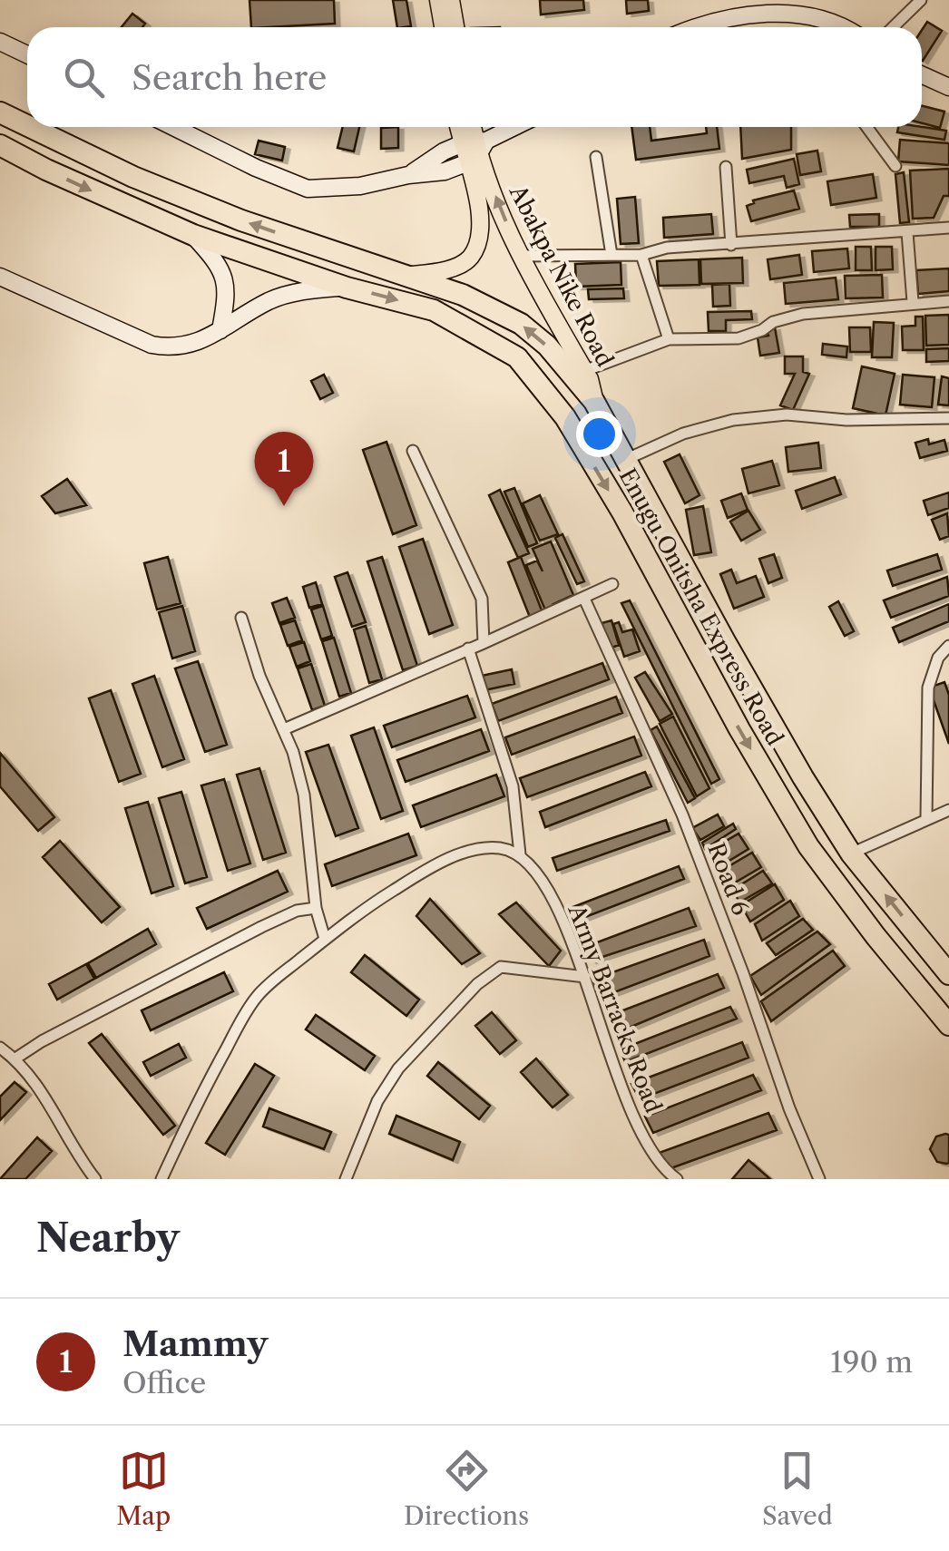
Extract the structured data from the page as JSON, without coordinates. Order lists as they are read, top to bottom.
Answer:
{
  "streets": {
    "highway": ["Enugu Onitsha Express Road"],
    "main road": ["Abakpa Nike Road"],
    "street": ["Road 6", "Army Barracks Road"]
  },
  "crossings": [
    ["Abakpa Nike Road", "Enugu Onitsha Express Road"]
  ],
  "page": {
    "search": "Search here",
    "pins": "1",
    "heading": "Nearby",
    "list": [
      {
        "mark": "1",
        "name": "Mammy",
        "note": "Office",
        "value": "190 m"
      }
    ],
    "nav": ["Map", "Directions", "Saved"]
  }
}
